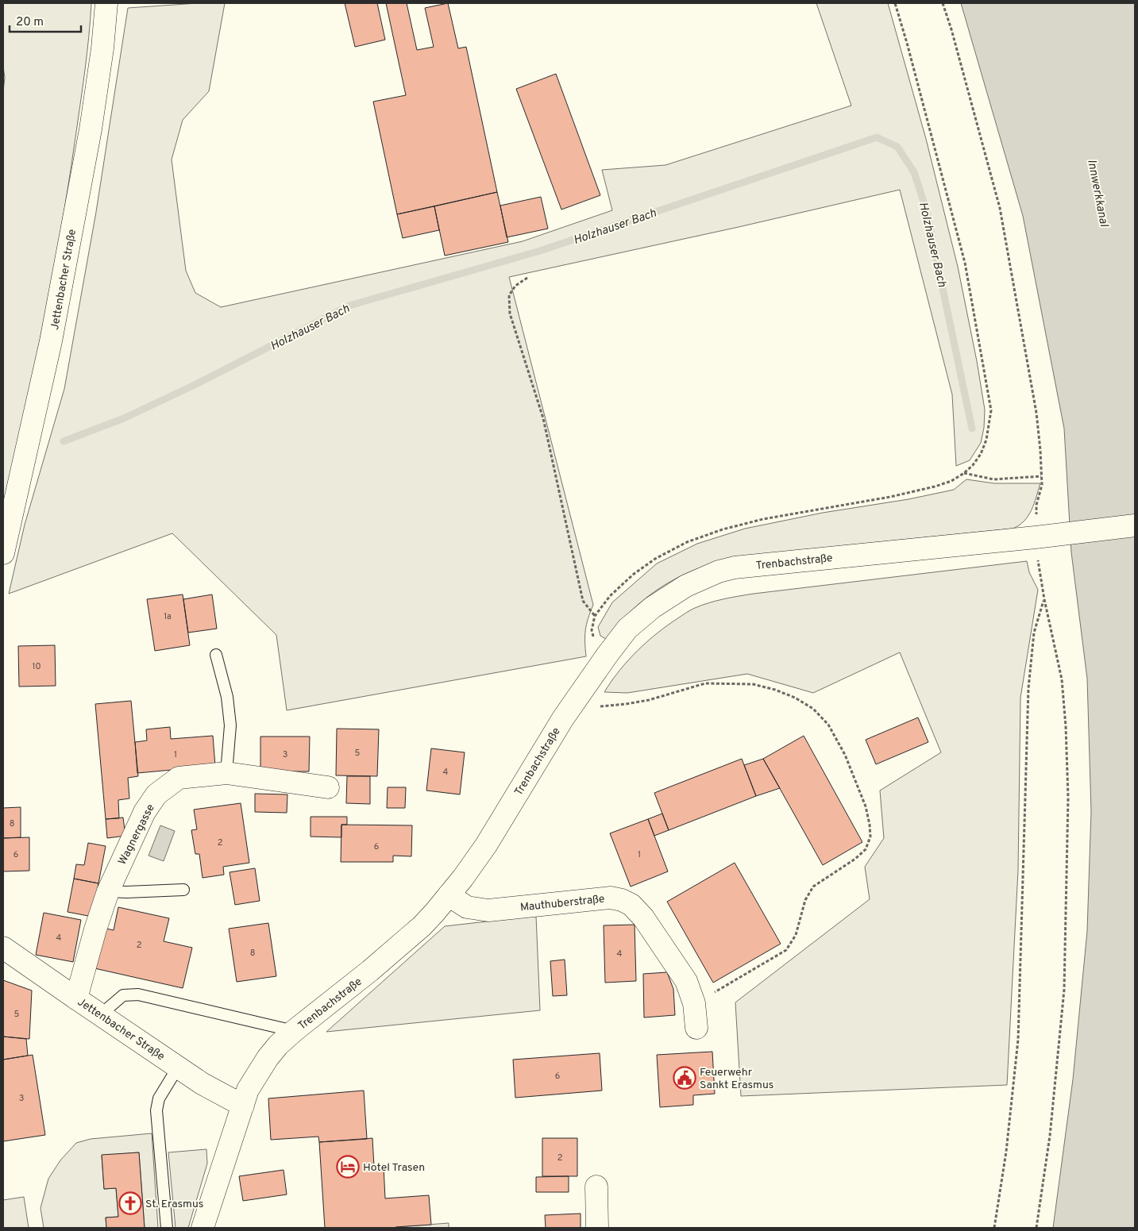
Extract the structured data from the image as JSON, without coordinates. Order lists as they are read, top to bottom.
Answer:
{
  "streets": {
    "street": [
      "Jettenbacher Straße",
      "Trenbachstraße",
      "Wagnergasse",
      "Mauthuberstraße"
    ]
  },
  "crossings": [
    ["Jettenbacher Straße", "Trenbachstraße"],
    ["Jettenbacher Straße", "Wagnergasse"],
    ["Trenbachstraße", "Mauthuberstraße"]
  ],
  "water": ["Innwerkkanal", "Holzhauser Bach"],
  "places": {
    "public building": ["Feuerwehr Sankt Erasmus"],
    "hotel": ["Hotel Trasen"],
    "church": ["St. Erasmus"]
  },
  "house_numbers": [
    "1a",
    "10",
    "5",
    "1",
    "3",
    "4",
    "8",
    "2",
    "6",
    "6",
    "1",
    "4",
    "2",
    "8",
    "4",
    "5",
    "6",
    "3",
    "2"
  ],
  "scale_bar": "20 m"
}
